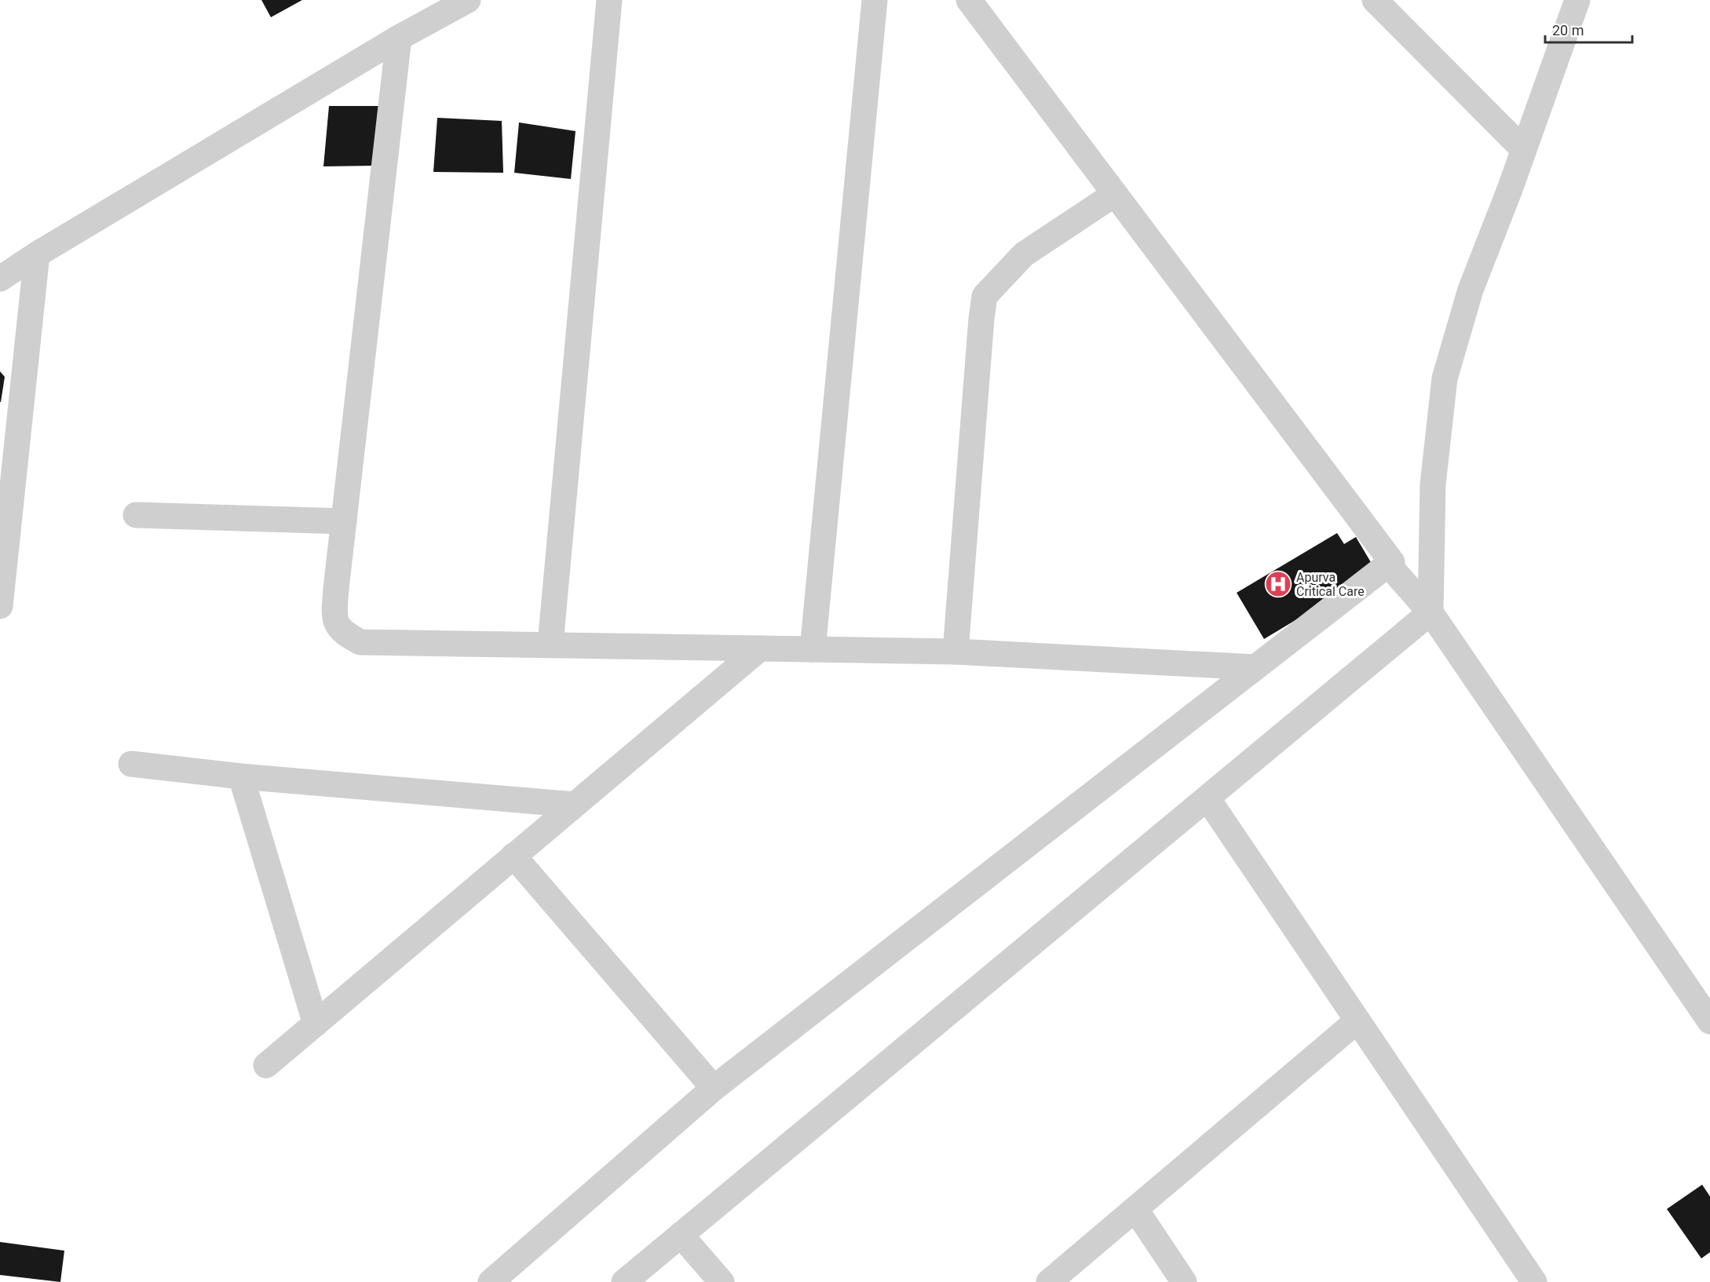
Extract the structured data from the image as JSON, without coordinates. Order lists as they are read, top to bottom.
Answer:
{
  "places": {
    "hospital": ["Apurva Critical Care"]
  },
  "scale_bar": "20 m"
}
